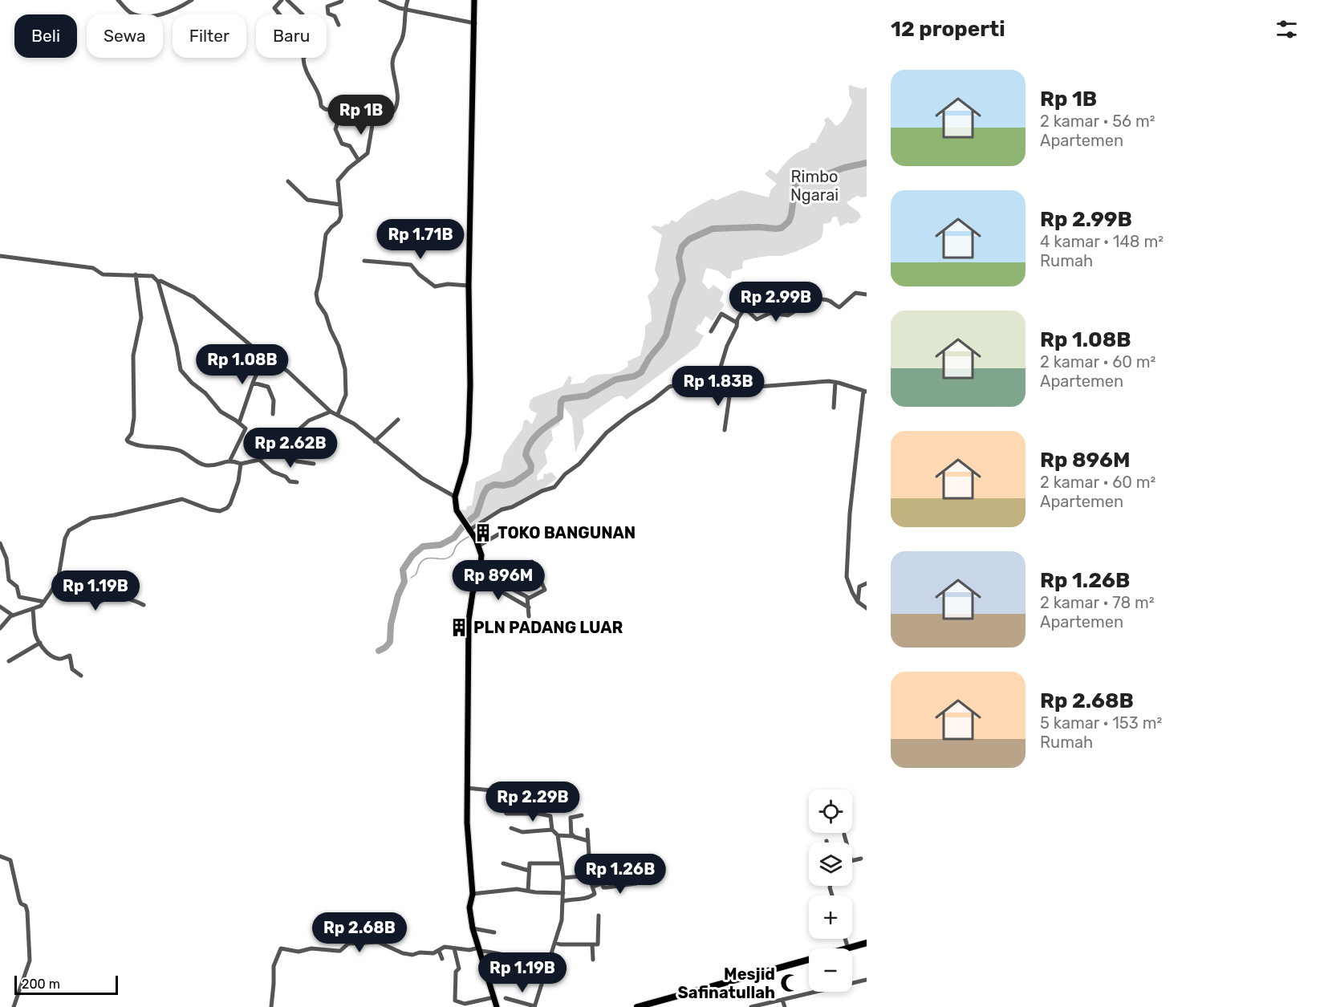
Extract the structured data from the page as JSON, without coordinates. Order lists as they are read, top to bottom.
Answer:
{
  "parks": ["Rimbo Ngarai"],
  "places": {
    "building": ["TOKO BANGUNAN", "PLN PADANG LUAR"],
    "mosque": ["Mesjid Safinatullah"]
  },
  "scale_bar": "200 m",
  "page": {
    "heading": "12 properti",
    "chip": [
      "Beli",
      "Sewa",
      "Filter",
      "Baru"
    ],
    "list": [
      {
        "name": "Rp 1B",
        "note": "2 kamar · 56 m² · Apartemen"
      },
      {
        "name": "Rp 2.99B",
        "note": "4 kamar · 148 m² · Rumah"
      },
      {
        "name": "Rp 1.08B",
        "note": "2 kamar · 60 m² · Apartemen"
      },
      {
        "name": "Rp 896M",
        "note": "2 kamar · 60 m² · Apartemen"
      },
      {
        "name": "Rp 1.26B",
        "note": "2 kamar · 78 m² · Apartemen"
      },
      {
        "name": "Rp 2.68B",
        "note": "5 kamar · 153 m² · Rumah"
      }
    ],
    "price": [
      "Rp 1B",
      "Rp 1.71B",
      "Rp 2.99B",
      "Rp 1.08B",
      "Rp 1.83B",
      "Rp 2.62B",
      "Rp 896M",
      "Rp 1.19B",
      "Rp 2.29B",
      "Rp 1.26B",
      "Rp 2.68B",
      "Rp 1.19B"
    ],
    "map_buttons": ["+", "−"],
    "scale": "200 m"
  }
}
